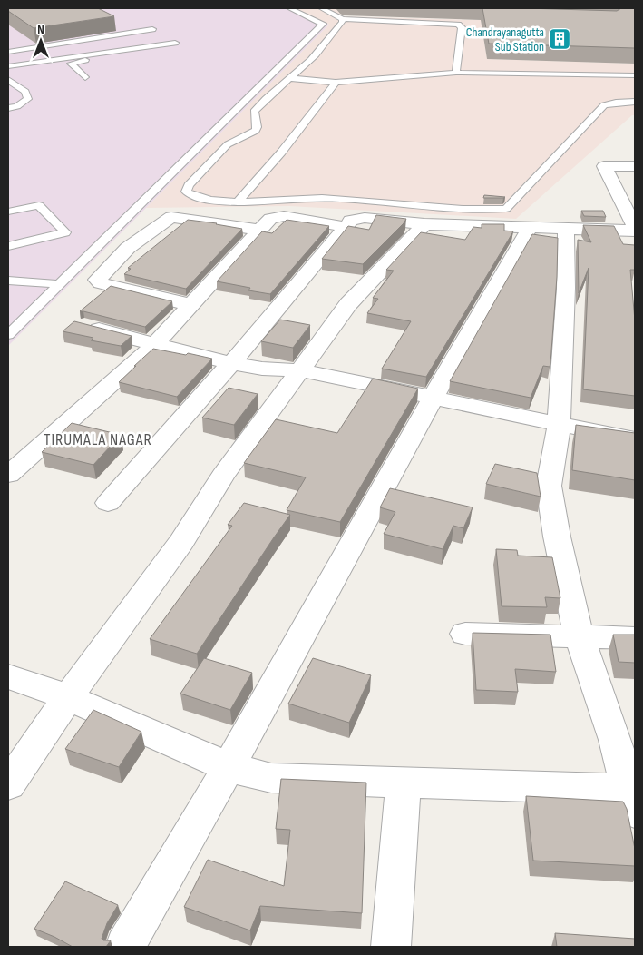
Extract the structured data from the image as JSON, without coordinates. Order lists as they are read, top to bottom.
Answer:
{
  "districts": ["TIRUMALA NAGAR"],
  "places": {
    "building": ["Chandrayanagutta Sub Station"]
  },
  "north": "top"
}
